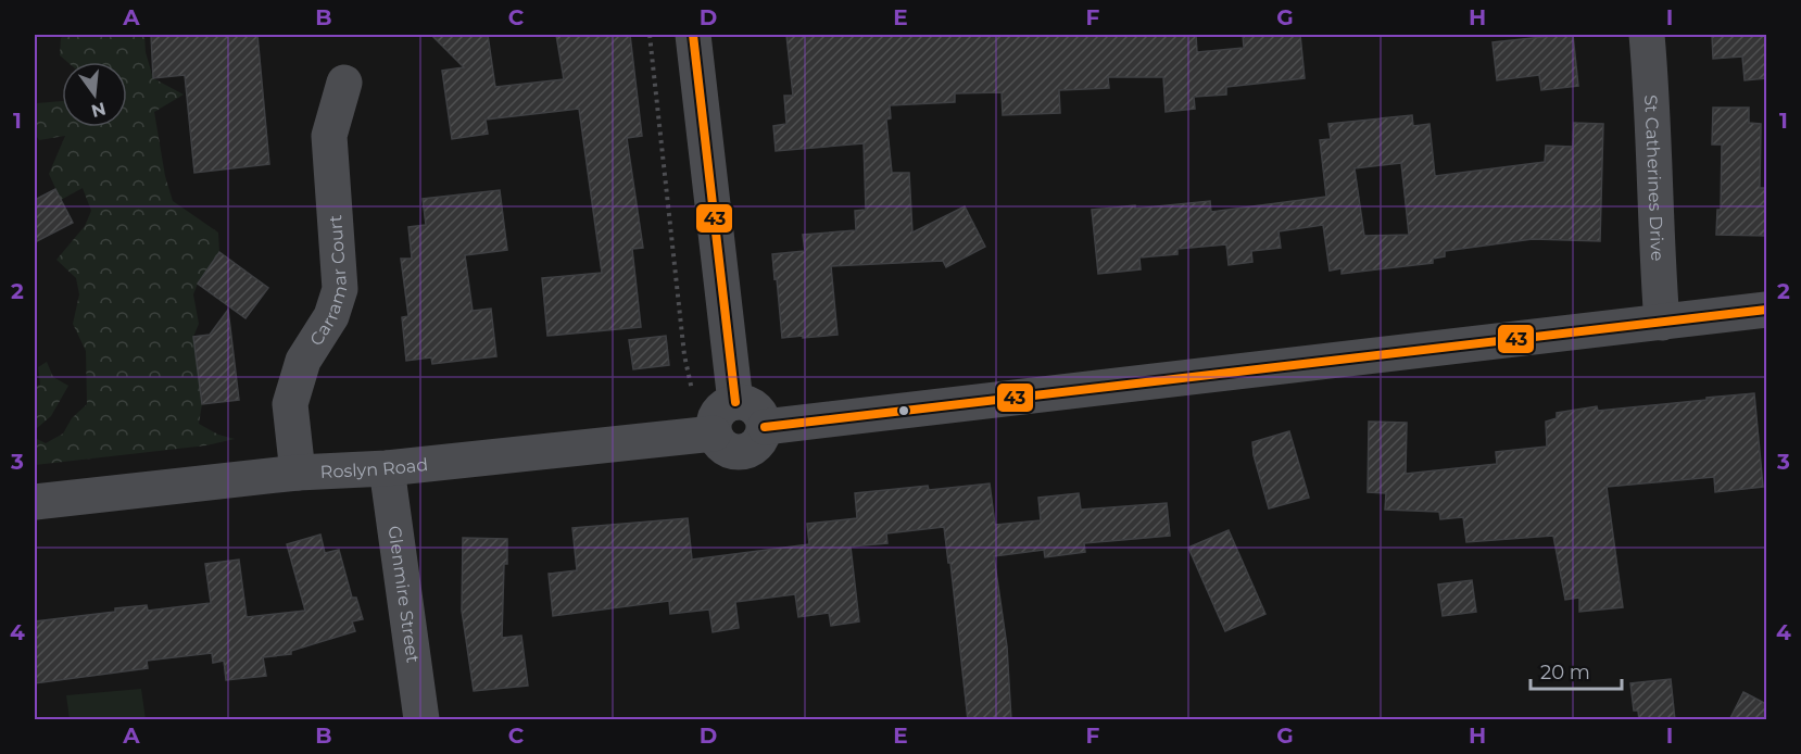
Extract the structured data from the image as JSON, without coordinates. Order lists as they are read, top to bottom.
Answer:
{
  "streets": {
    "street": [
      "St Catherines Drive",
      "Carramar Court",
      "Roslyn Road",
      "Glenmire Street"
    ]
  },
  "crossings": [
    ["Carramar Court", "Roslyn Road"],
    ["Roslyn Road", "Glenmire Street"]
  ],
  "lines": ["transit line 43"],
  "scale_bar": "20 m",
  "north": "bottom",
  "grid": {
    "columns": [
      "A",
      "B",
      "C",
      "D",
      "E",
      "F",
      "G",
      "H",
      "I"
    ],
    "rows": [
      "1",
      "2",
      "3",
      "4"
    ]
  }
}
